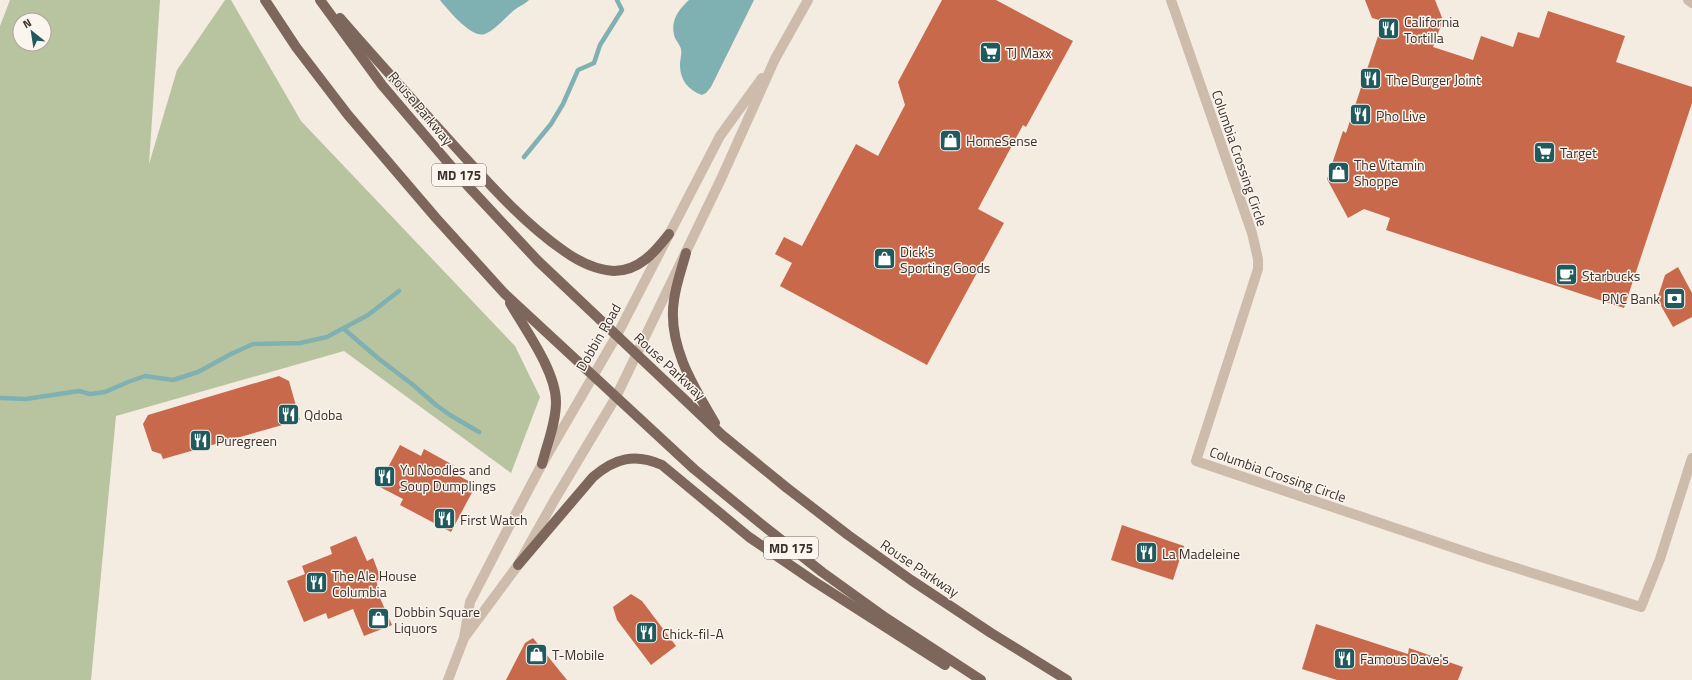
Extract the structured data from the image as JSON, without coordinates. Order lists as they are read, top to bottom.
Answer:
{
  "streets": {
    "main road": ["Rouse Parkway", "MD 175"],
    "street": ["Columbia Crossing Circle", "Dobbin Road"]
  },
  "crossings": [
    ["Rouse Parkway", "Dobbin Road"],
    ["MD 175", "Dobbin Road"]
  ],
  "places": {
    "restaurant": [
      "California Tortilla",
      "The Burger Joint",
      "Pho Live",
      "Qdoba",
      "Puregreen",
      "Yu Noodles and Soup Dumplings",
      "First Watch",
      "La Madeleine",
      "The Ale House Columbia",
      "Chick-fil-A",
      "Famous Dave's"
    ],
    "supermarket": ["TJ Maxx", "Target"],
    "shop": [
      "HomeSense",
      "The Vitamin Shoppe",
      "Dick's Sporting Goods",
      "Dobbin Square Liquors",
      "T-Mobile"
    ],
    "cafe": ["Starbucks"],
    "bank": ["PNC Bank"]
  },
  "north": "top left"
}
